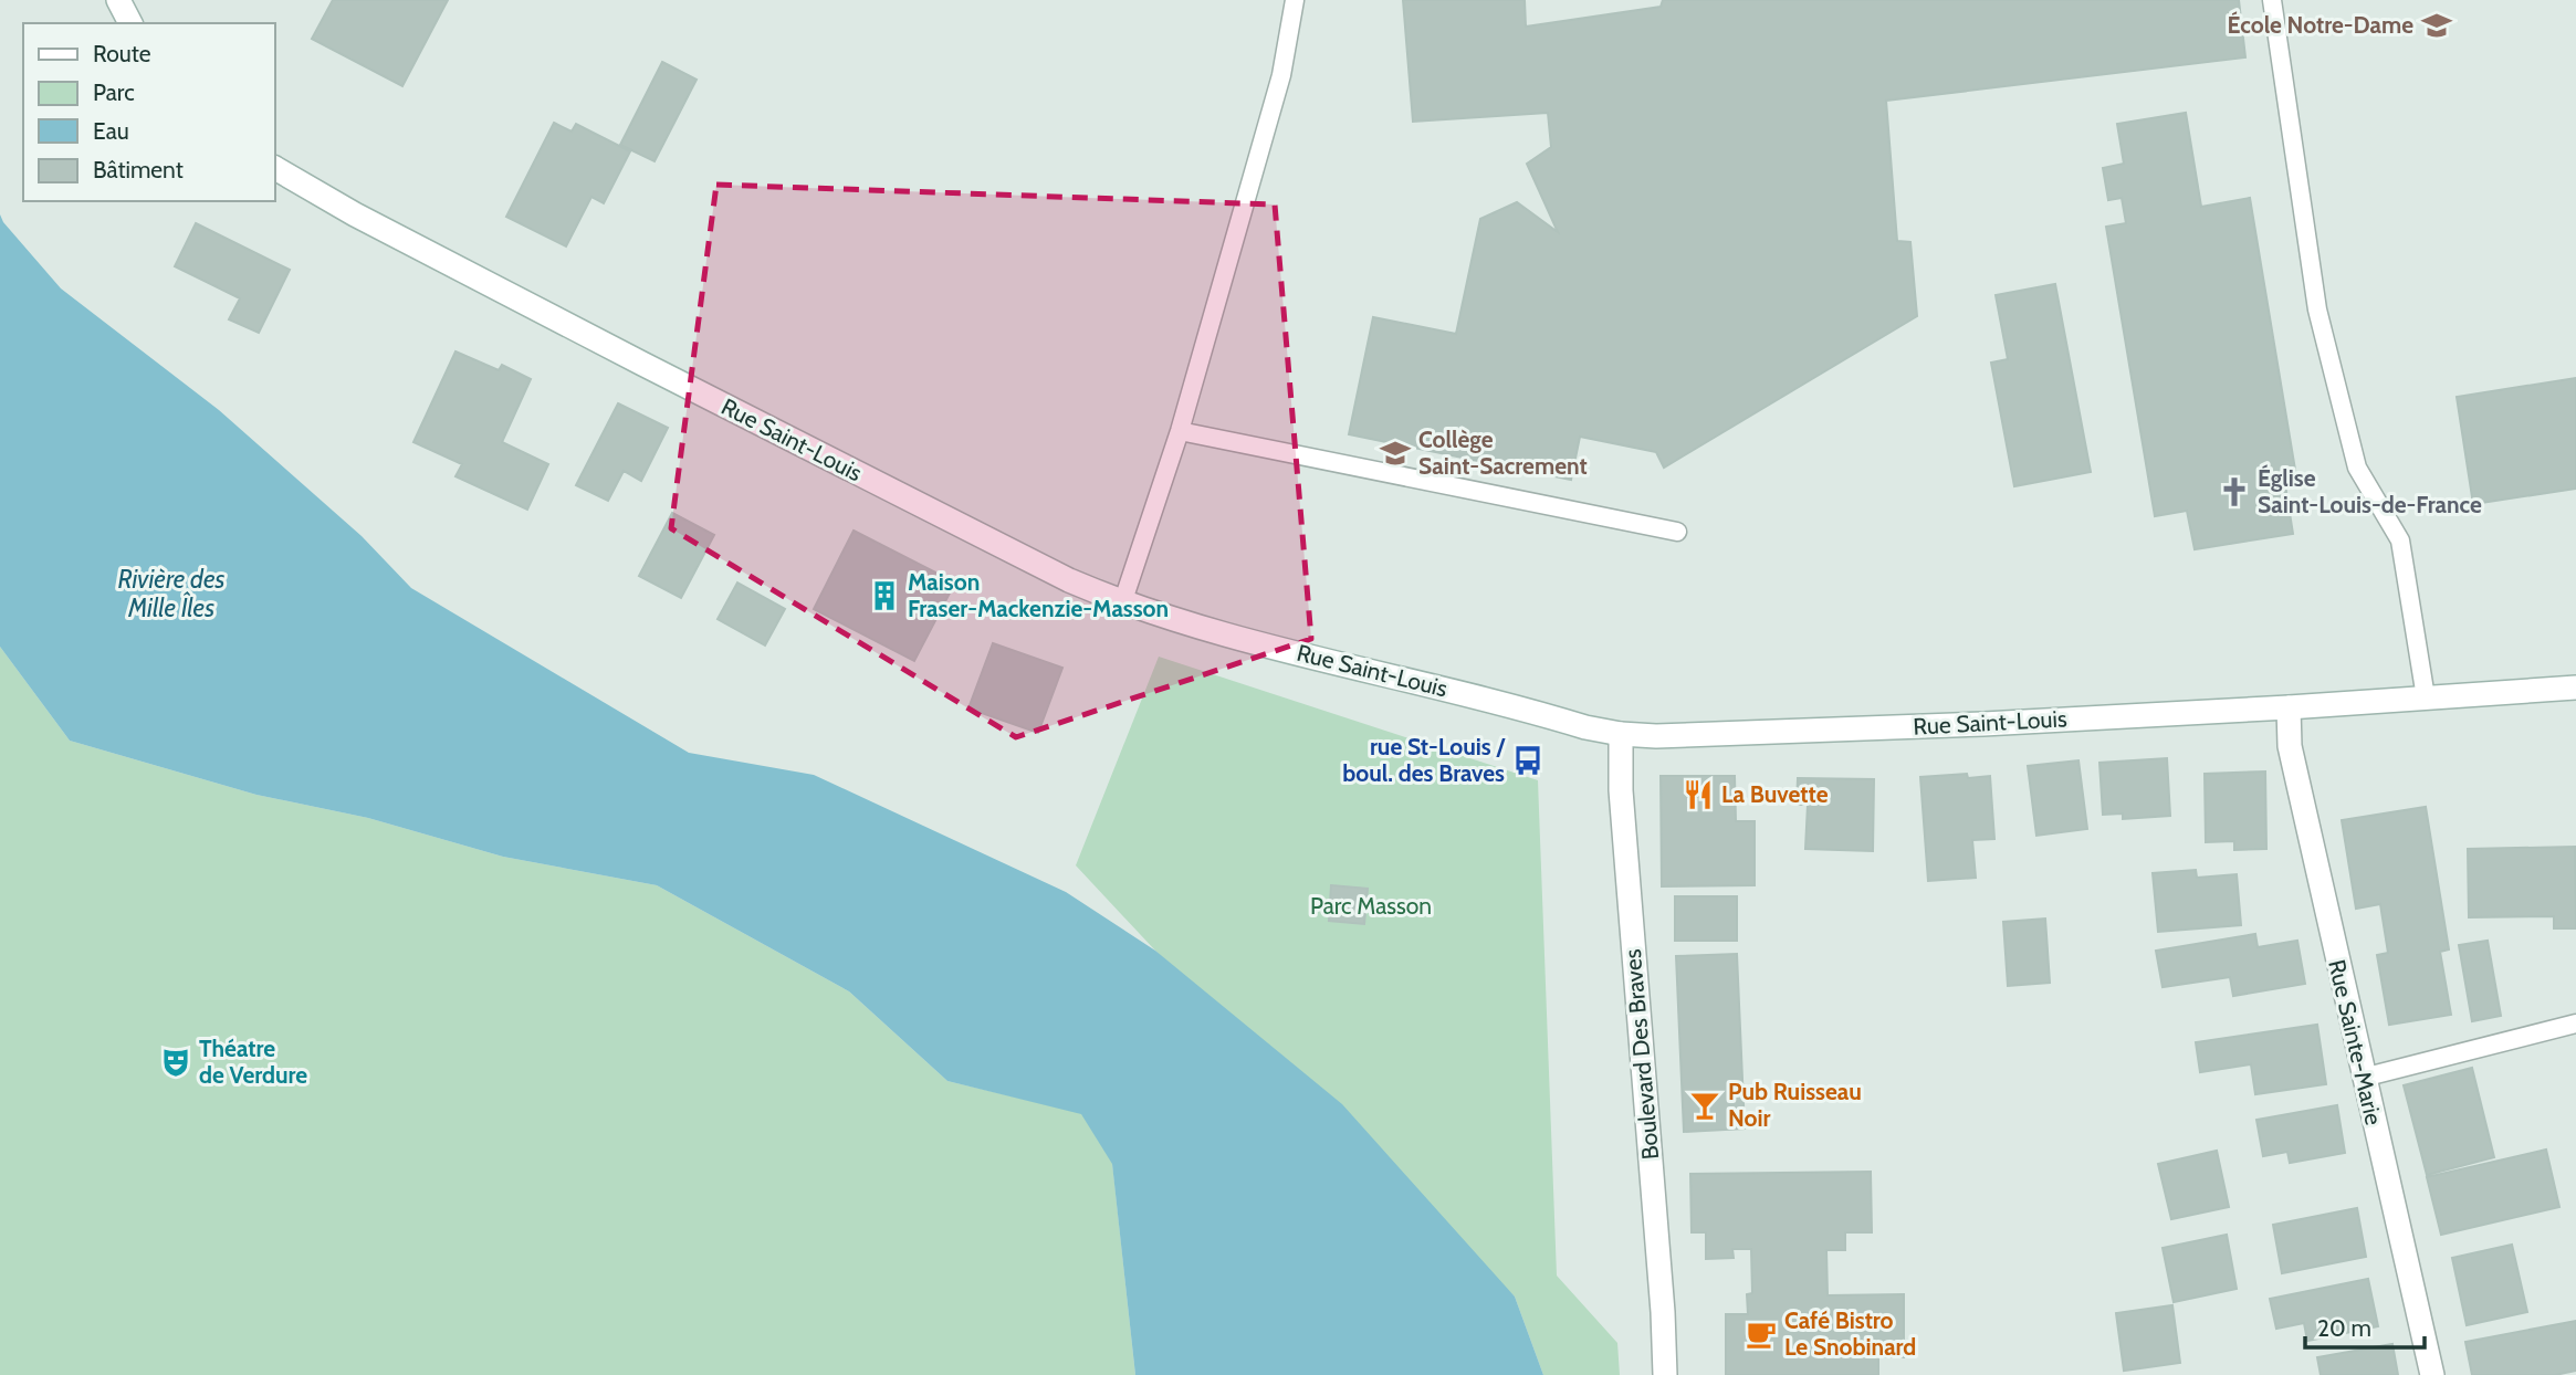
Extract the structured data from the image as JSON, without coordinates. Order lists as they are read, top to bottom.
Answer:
{
  "streets": {
    "main road": ["Rue Saint-Louis", "Rue Sainte-Marie", "Boulevard Des Braves"]
  },
  "crossings": [
    ["Rue Saint-Louis", "Rue Sainte-Marie"],
    ["Rue Saint-Louis", "Boulevard Des Braves"]
  ],
  "water": ["Rivière des Mille Îles"],
  "parks": ["Parc Masson"],
  "places": {
    "school or university": ["École Notre-Dame", "Collège Saint-Sacrement"],
    "church": ["Église Saint-Louis-de-France"],
    "building": ["Maison Fraser-Mackenzie-Masson"],
    "bus stop": ["rue St-Louis / boul. des Braves"],
    "restaurant": ["La Buvette"],
    "theatre": ["Théatre de Verdure"],
    "bar": ["Pub Ruisseau Noir"],
    "cafe": ["Café Bistro Le Snobinard"]
  },
  "legend": [
    "Route",
    "Parc",
    "Eau",
    "Bâtiment"
  ],
  "scale_bar": "20 m"
}
